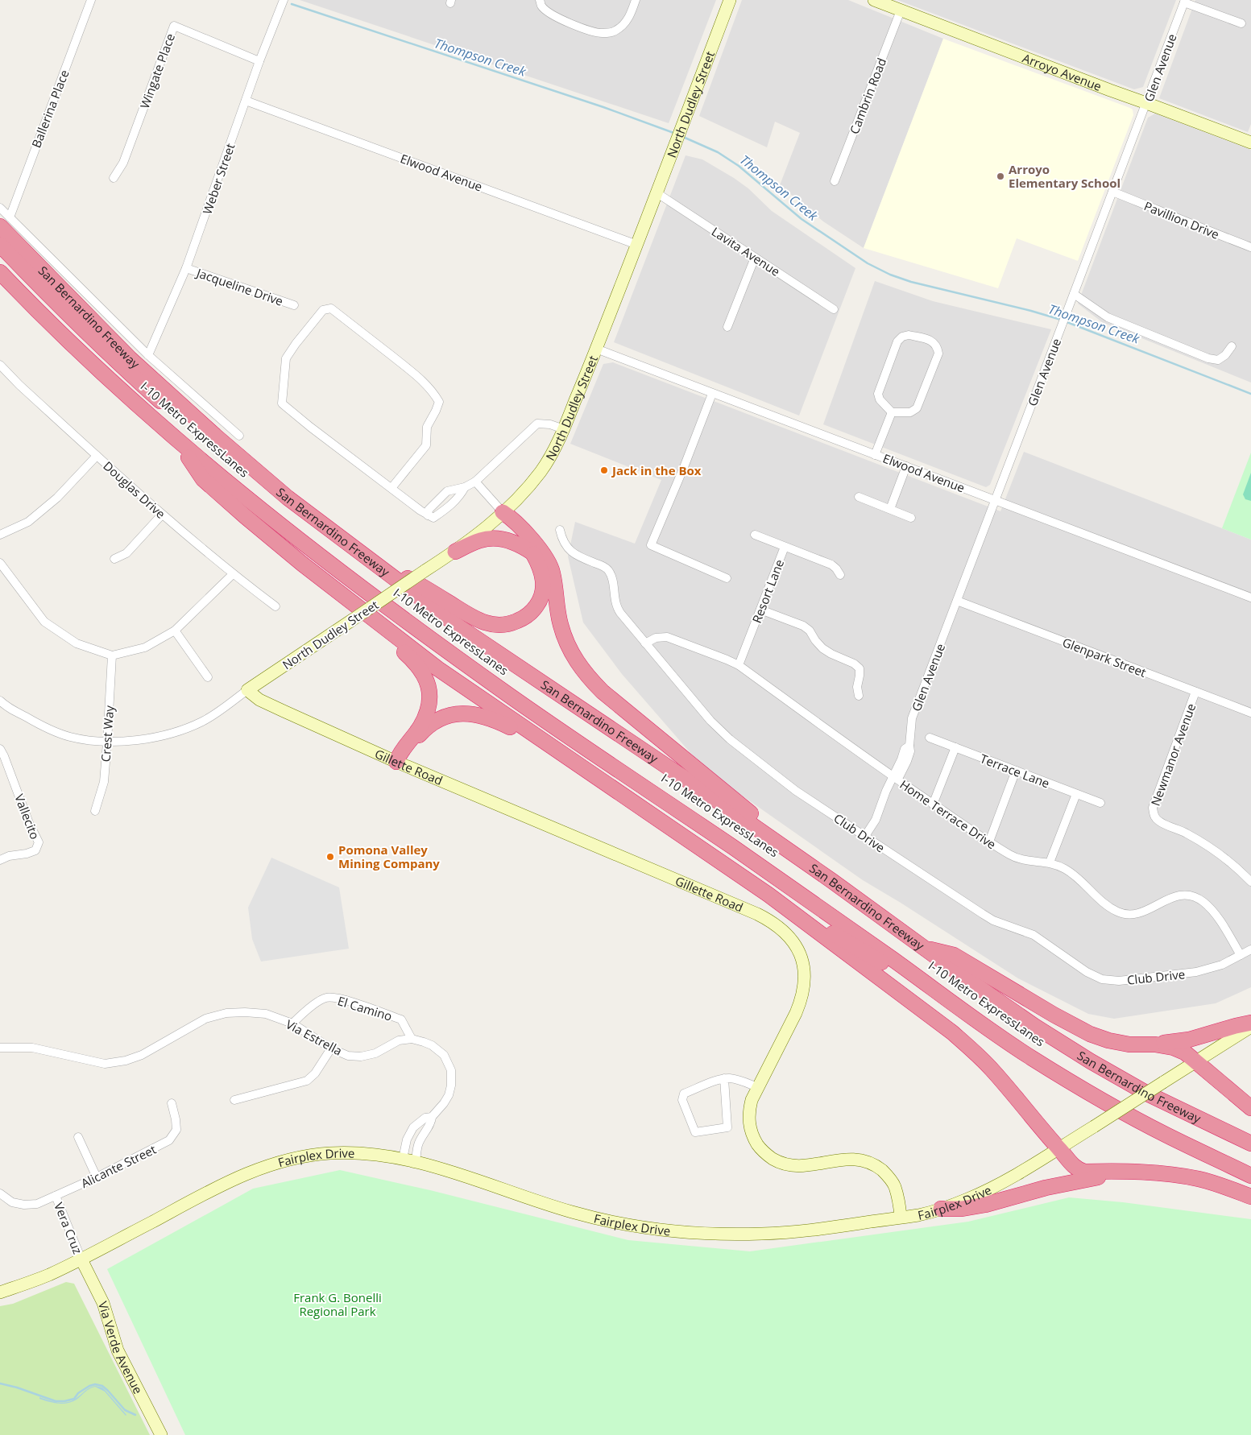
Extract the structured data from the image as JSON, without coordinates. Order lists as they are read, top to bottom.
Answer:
{
  "streets": {
    "highway": ["San Bernardino Freeway", "I-10 Metro ExpressLanes"],
    "street": [
      "Glen Avenue",
      "Wingate Place",
      "Arroyo Avenue",
      "Cambrin Road",
      "North Dudley Street",
      "Ballerina Place",
      "Elwood Avenue",
      "Weber Street",
      "Pavillion Drive",
      "Lavita Avenue",
      "Jacqueline Drive",
      "Douglas Drive",
      "Resort Lane",
      "Glenpark Street",
      "Crest Way",
      "Newmanor Avenue",
      "Gillette Road",
      "Terrace Lane",
      "Home Terrace Drive",
      "Vallecito",
      "Club Drive",
      "El Camino",
      "Via Estrella",
      "Fairplex Drive",
      "Alicante Street",
      "Vera Cruz",
      "Via Verde Avenue"
    ]
  },
  "crossings": [
    ["Glen Avenue", "Arroyo Avenue"],
    ["Glen Avenue", "Elwood Avenue"],
    ["Glen Avenue", "Pavillion Drive"],
    ["Glen Avenue", "Glenpark Street"],
    ["Glen Avenue", "Home Terrace Drive"],
    ["Glen Avenue", "Club Drive"],
    ["Wingate Place", "Weber Street"],
    ["Arroyo Avenue", "Cambrin Road"],
    ["North Dudley Street", "Elwood Avenue"],
    ["North Dudley Street", "Lavita Avenue"],
    ["North Dudley Street", "Gillette Road"],
    ["Ballerina Place", "San Bernardino Freeway"],
    ["Elwood Avenue", "Weber Street"],
    ["Weber Street", "Jacqueline Drive"],
    ["Resort Lane", "Home Terrace Drive"],
    ["Glenpark Street", "Newmanor Avenue"],
    ["Gillette Road", "Fairplex Drive"],
    ["Home Terrace Drive", "Club Drive"],
    ["El Camino", "Via Estrella"],
    ["Fairplex Drive", "Vera Cruz"],
    ["Fairplex Drive", "Via Verde Avenue"],
    ["Alicante Street", "Vera Cruz"],
    ["Vera Cruz", "Via Verde Avenue"]
  ],
  "water": ["Thompson Creek"],
  "parks": ["Frank G. Bonelli Regional Park"],
  "places": ["Arroyo Elementary School", "Jack in the Box", "Pomona Valley Mining Company"]
}
